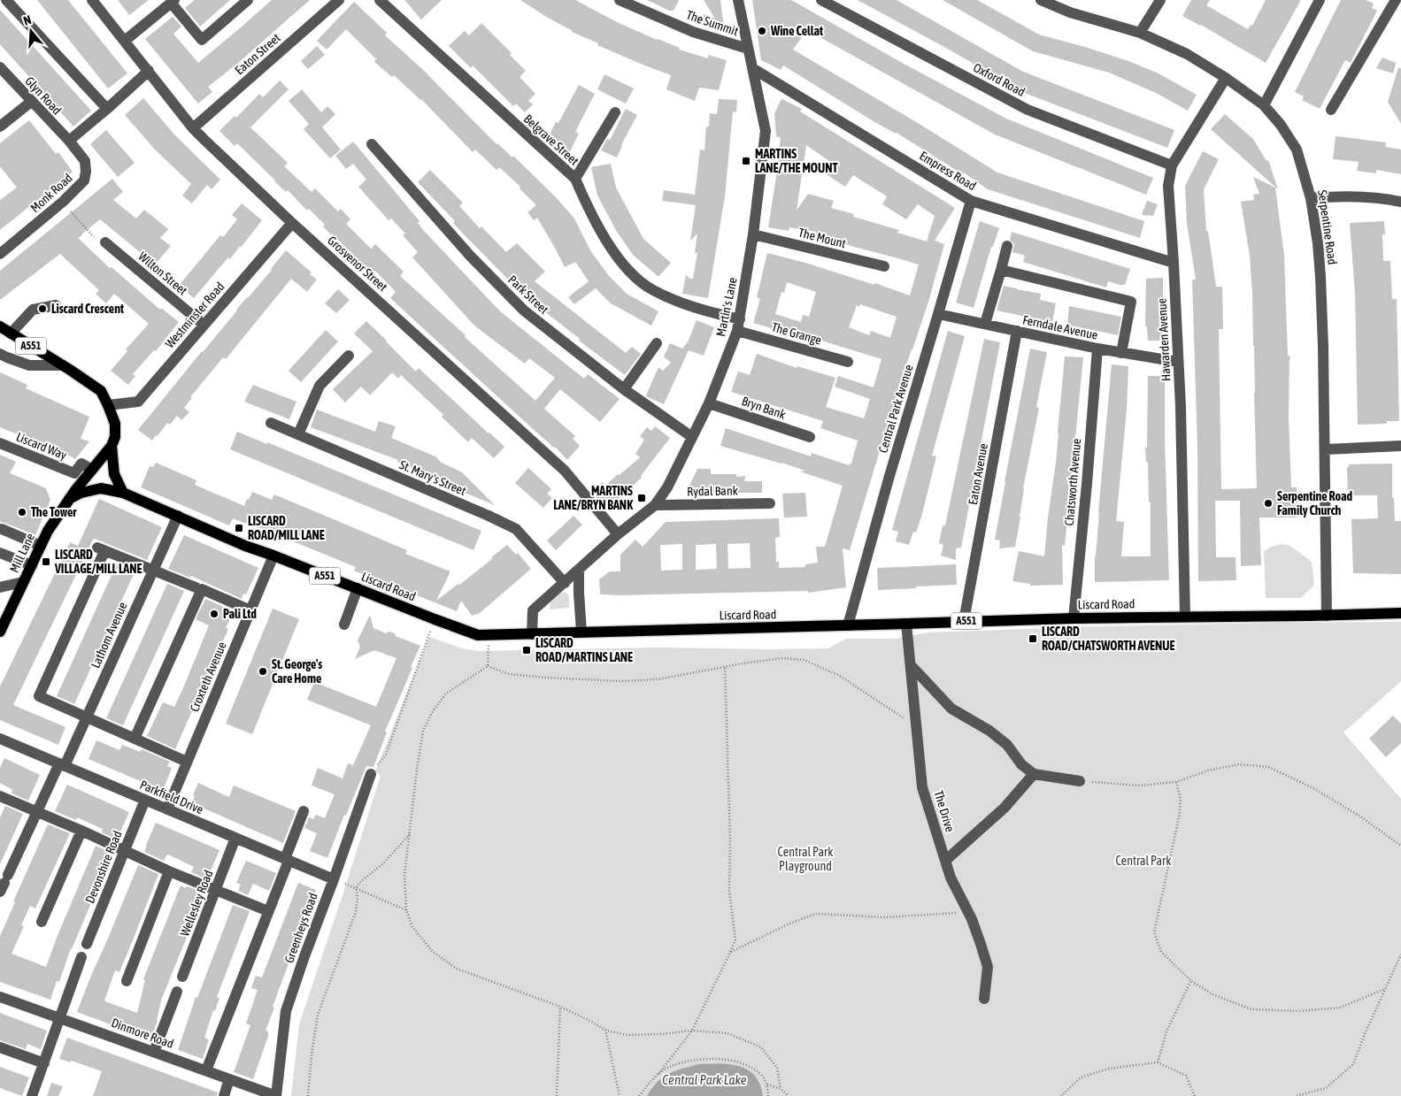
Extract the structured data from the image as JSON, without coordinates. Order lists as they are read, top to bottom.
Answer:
{
  "streets": {
    "main road": ["A551", "Mill Lane", "Liscard Road"],
    "street": [
      "The Summit",
      "Eaton Street",
      "Oxford Road",
      "Glyn Road",
      "Belgrave Street",
      "Empress Road",
      "Monk Road",
      "Serpentine Road",
      "The Mount",
      "Grosvenor Street",
      "Wilton Street",
      "Park Street",
      "Martin's Lane",
      "Westminster Road",
      "Ferndale Avenue",
      "The Grange",
      "Hawarden Avenue",
      "Bryn Bank",
      "Central Park Avenue",
      "Liscard Way",
      "Eaton Avenue",
      "St. Mary's Street",
      "Chatsworth Avenue",
      "Rydal Bank",
      "Lathom Avenue",
      "Croxteth Avenue",
      "Parkfield Drive",
      "The Drive",
      "Devonshire Road",
      "Wellesley Road",
      "Greenheys Road",
      "Dinmore Road"
    ]
  },
  "crossings": [
    ["The Summit", "Martin's Lane"],
    ["Eaton Street", "Grosvenor Street"],
    ["Oxford Road", "Hawarden Avenue"],
    ["Glyn Road", "Monk Road"],
    ["Belgrave Street", "Martin's Lane"],
    ["Empress Road", "Martin's Lane"],
    ["Empress Road", "Hawarden Avenue"],
    ["Empress Road", "Central Park Avenue"],
    ["Serpentine Road", "Hawarden Avenue"],
    ["Serpentine Road", "Liscard Road"],
    ["The Mount", "Martin's Lane"],
    ["Grosvenor Street", "Martin's Lane"],
    ["Grosvenor Street", "Westminster Road"],
    ["Wilton Street", "Westminster Road"],
    ["Park Street", "Martin's Lane"],
    ["Martin's Lane", "The Grange"],
    ["Martin's Lane", "Bryn Bank"],
    ["Martin's Lane", "St. Mary's Street"],
    ["Martin's Lane", "Rydal Bank"],
    ["Martin's Lane", "Liscard Road"],
    ["Westminster Road", "A551"],
    ["Ferndale Avenue", "Hawarden Avenue"],
    ["Ferndale Avenue", "Central Park Avenue"],
    ["Ferndale Avenue", "Eaton Avenue"],
    ["Ferndale Avenue", "Chatsworth Avenue"],
    ["Hawarden Avenue", "Liscard Road"],
    ["A551", "Liscard Way"],
    ["A551", "Mill Lane"],
    ["A551", "Liscard Road"],
    ["Central Park Avenue", "Liscard Road"],
    ["Liscard Way", "Mill Lane"],
    ["Eaton Avenue", "Liscard Road"],
    ["Chatsworth Avenue", "Liscard Road"],
    ["Mill Lane", "Liscard Road"],
    ["Liscard Road", "Lathom Avenue"],
    ["Liscard Road", "Croxteth Avenue"],
    ["Liscard Road", "The Drive"],
    ["Lathom Avenue", "Parkfield Drive"],
    ["Croxteth Avenue", "Parkfield Drive"],
    ["Parkfield Drive", "Devonshire Road"],
    ["Parkfield Drive", "Wellesley Road"],
    ["Parkfield Drive", "Greenheys Road"],
    ["Greenheys Road", "Dinmore Road"]
  ],
  "water": ["Central Park Lake"],
  "parks": ["Central Park Playground", "Central Park"],
  "places": {
    "other": [
      "Wine Cellat",
      "Liscard Crescent",
      "Serpentine Road Family Church",
      "The Tower",
      "Pali Ltd",
      "St. George's Care Home"
    ],
    "transit": [
      "MARTINS LANE/THE MOUNT",
      "MARTINS LANE/BRYN BANK",
      "LISCARD ROAD/MILL LANE",
      "LISCARD VILLAGE/MILL LANE",
      "LISCARD ROAD/CHATSWORTH AVENUE",
      "LISCARD ROAD/MARTINS LANE"
    ]
  },
  "north": "top"
}
